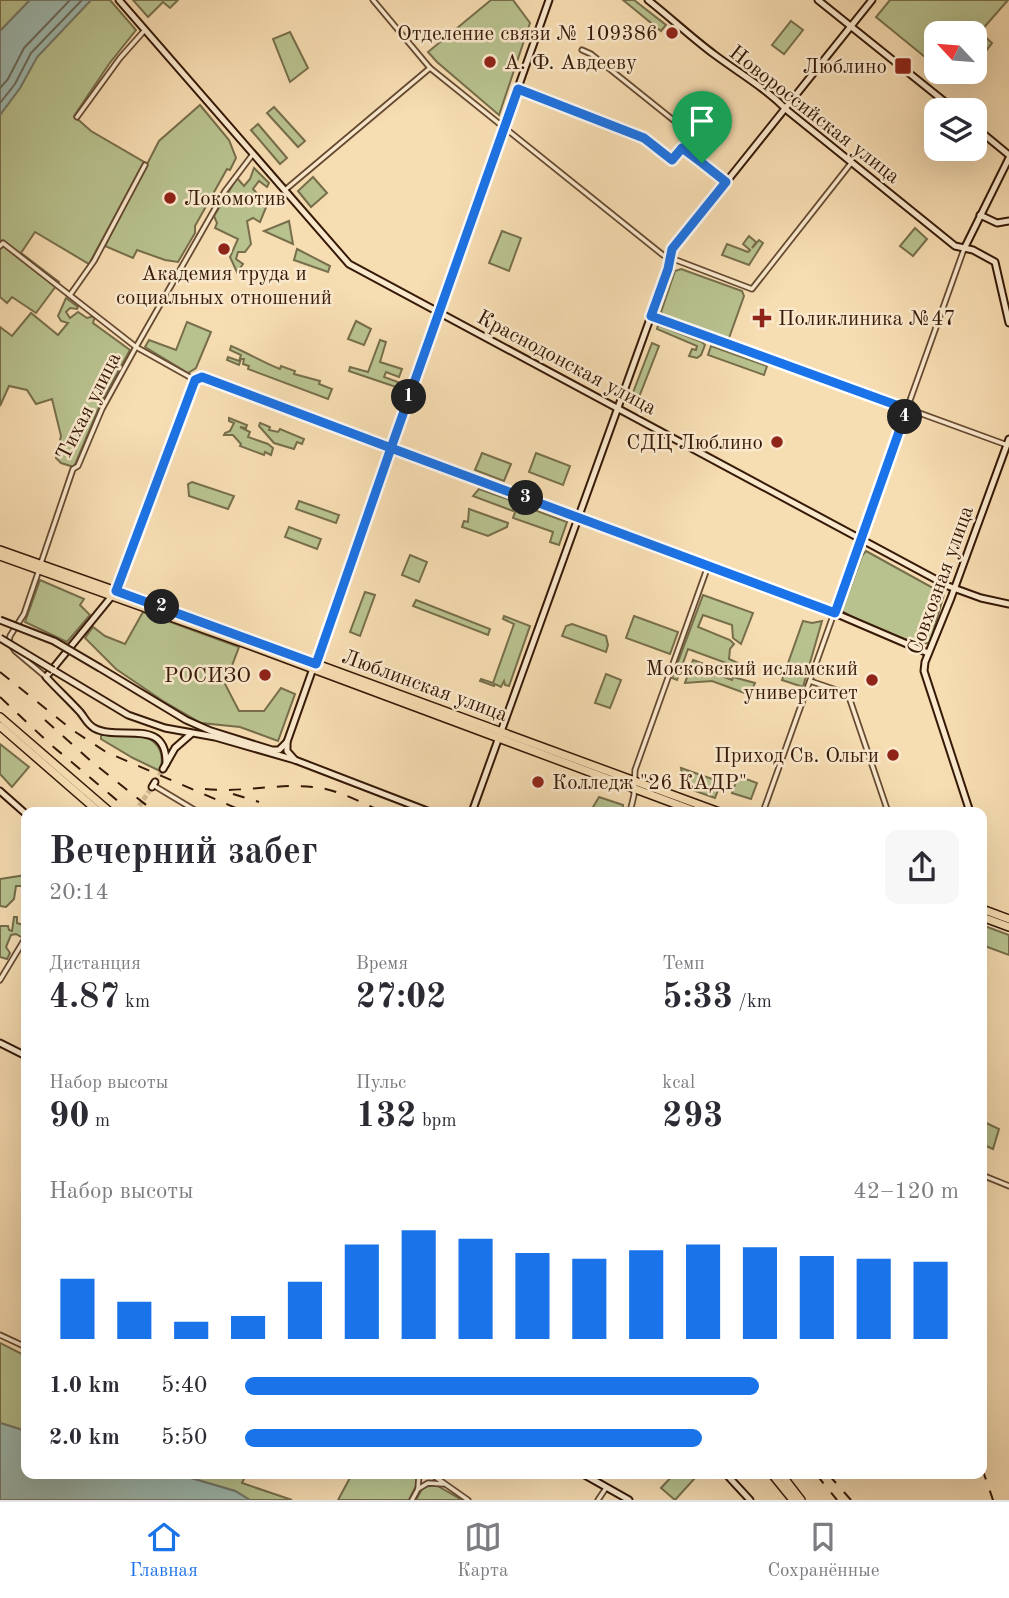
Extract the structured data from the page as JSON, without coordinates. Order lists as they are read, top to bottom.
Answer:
{
  "streets": {
    "main road": [
      "Новороссийская улица",
      "Краснодонская улица",
      "Совхозная улица",
      "Люблинская улица"
    ],
    "street": ["Тихая улица"]
  },
  "crossings": [
    ["Краснодонская улица", "Тихая улица"],
    ["Краснодонская улица", "Совхозная улица"],
    ["Тихая улица", "Люблинская улица"]
  ],
  "places": {
    "other": [
      "Отделение связи № 109386",
      "А. Ф. Авдееву",
      "Локомотив",
      "Академия труда и социальных отношений",
      "СДЦ Люблино",
      "РОСИЗО",
      "Московский исламский университет",
      "Приход Св. Ольги",
      "Колледж \"26 КАДР\""
    ],
    "transit": ["Люблино"],
    "health": ["Поликлиника №47"]
  },
  "north": "top left",
  "page": {
    "pins": [
      "1",
      "4",
      "3",
      "2"
    ],
    "heading": ["Вечерний забег", "20:14"],
    "stats": [
      ["Дистанция", "4.87 km"],
      ["Время", "27:02"],
      ["Темп", "5:33 /km"],
      ["Набор высоты", "90 m"],
      ["Пульс", "132 bpm"],
      ["kcal", "293"]
    ],
    "chart": ["Набор высоты", "42–120 m"],
    "list": [
      {
        "name": "1.0 km",
        "note": "5:40"
      },
      {
        "name": "2.0 km",
        "note": "5:50"
      }
    ],
    "tabs": ["Главная", "Карта", "Сохранённые"]
  }
}
